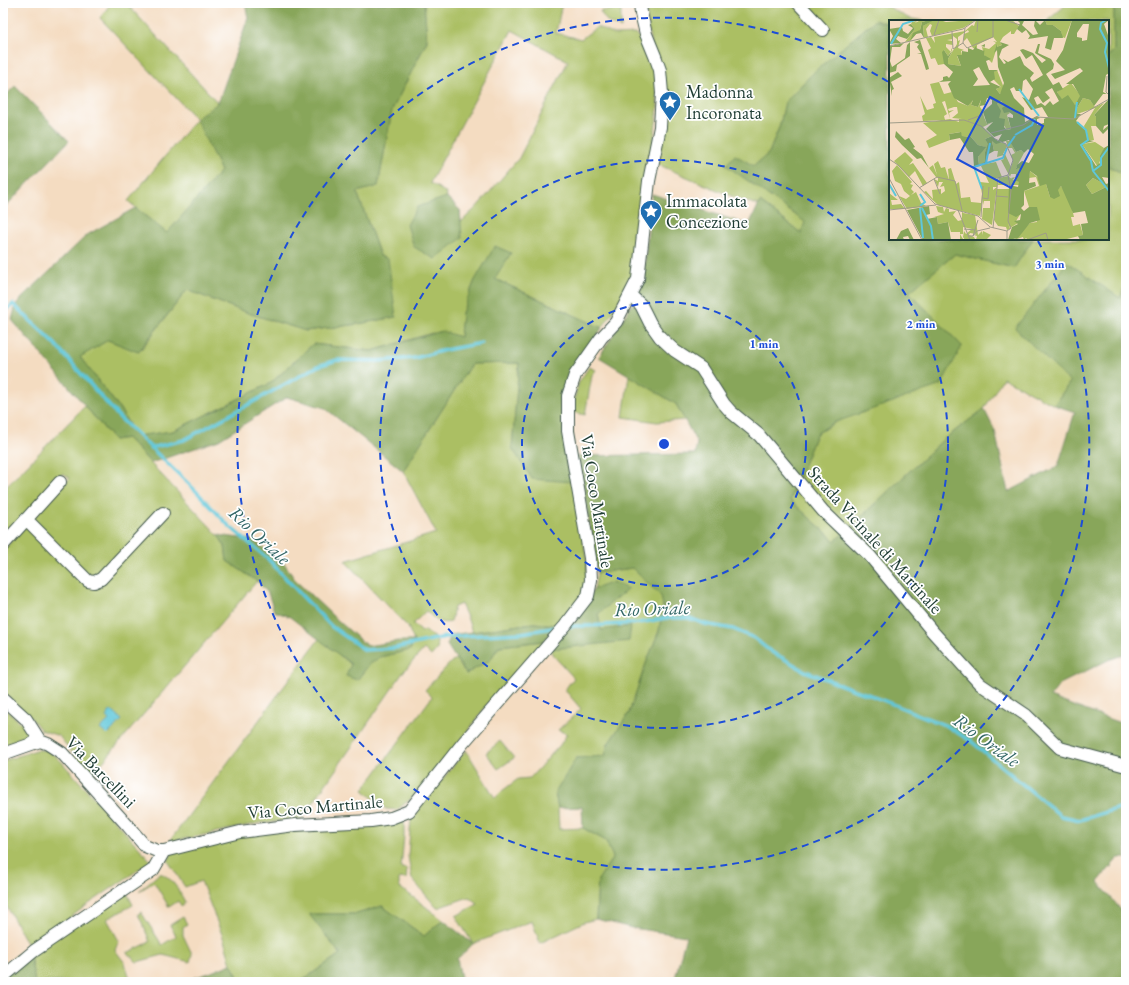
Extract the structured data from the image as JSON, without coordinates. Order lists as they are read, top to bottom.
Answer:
{
  "streets": {
    "street": ["Via Coco Martinale", "Strada Vicinale di Martinale", "Via Barcellini"]
  },
  "crossings": [
    ["Via Coco Martinale", "Strada Vicinale di Martinale"],
    ["Via Coco Martinale", "Via Barcellini"]
  ],
  "water": ["Rio Oriale"],
  "places": {
    "place": ["Madonna Incoronata", "Immacolata Concezione"]
  },
  "rings": ["3 min", "2 min", "1 min"]
}
